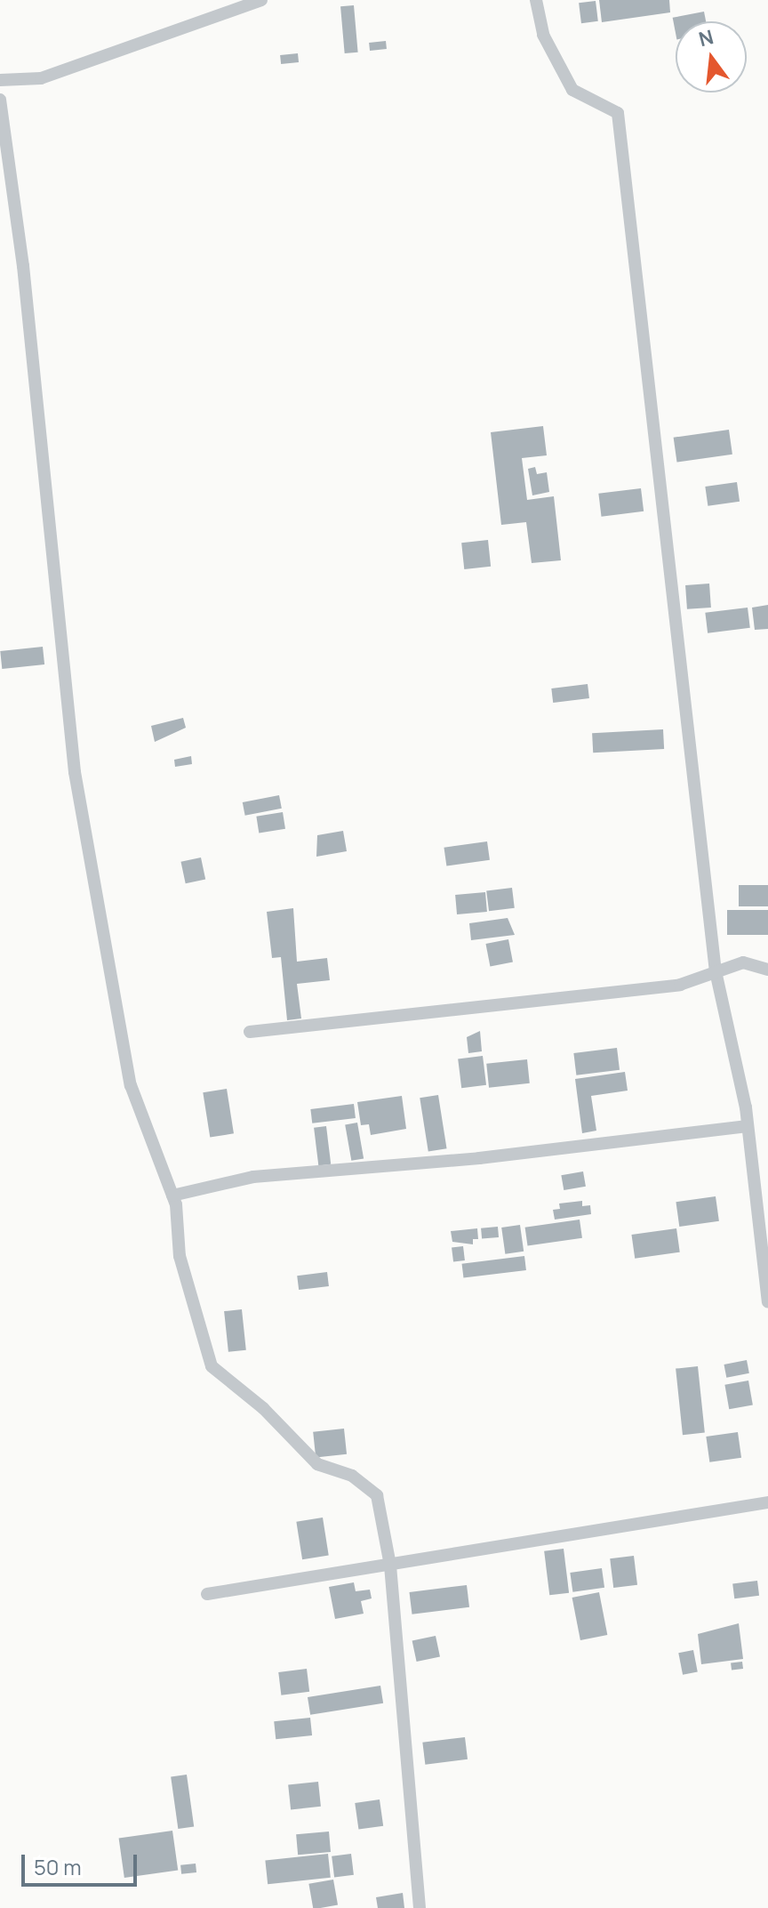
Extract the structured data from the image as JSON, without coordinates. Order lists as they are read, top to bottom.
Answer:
{
  "scale_bar": "50 m",
  "north": "top"
}
